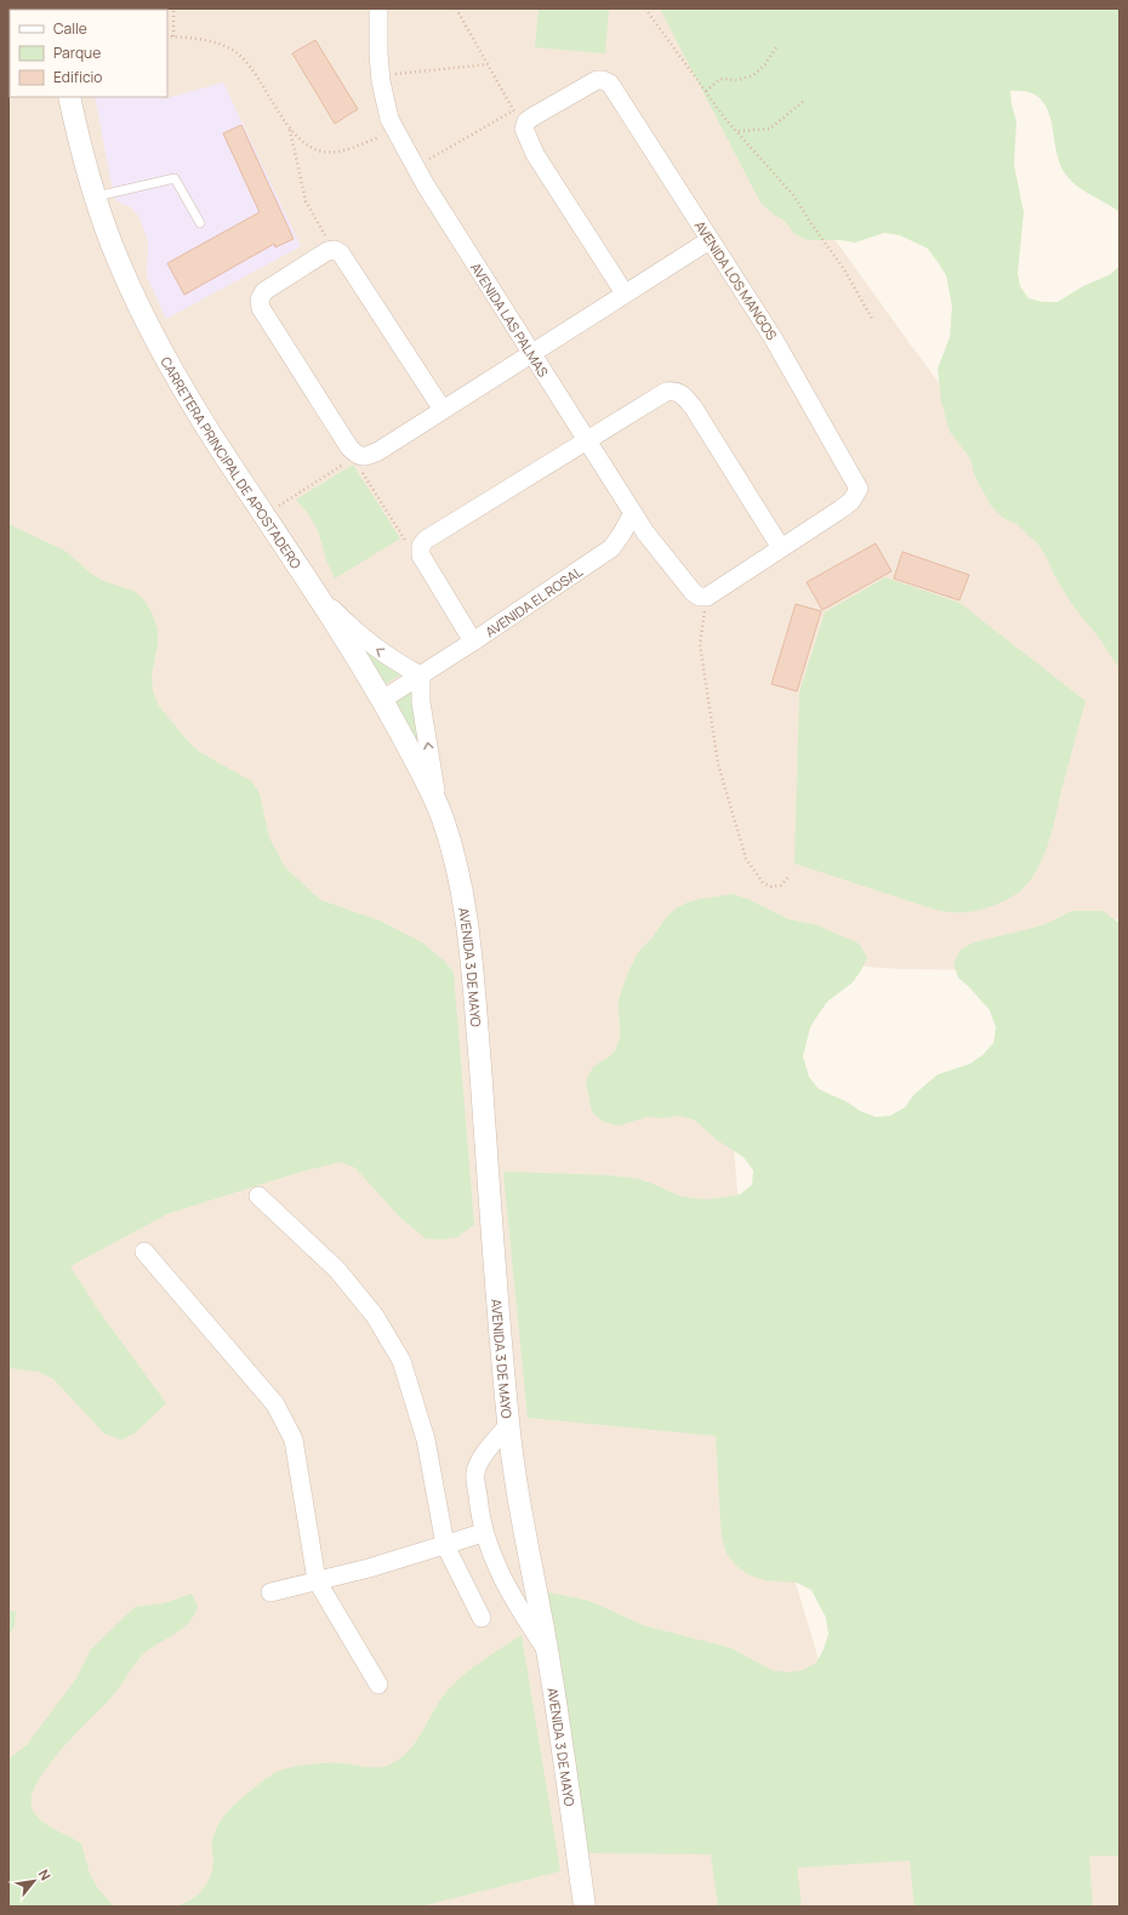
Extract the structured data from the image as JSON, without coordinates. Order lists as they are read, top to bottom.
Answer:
{
  "streets": {
    "street": [
      "AVENIDA LOS MANGOS",
      "AVENIDA LAS PALMAS",
      "CARRETERA PRINCIPAL DE APOSTADERO",
      "AVENIDA EL ROSAL",
      "AVENIDA 3 DE MAYO"
    ]
  },
  "crossings": [
    ["AVENIDA LAS PALMAS", "AVENIDA EL ROSAL"],
    ["CARRETERA PRINCIPAL DE APOSTADERO", "AVENIDA EL ROSAL"],
    ["CARRETERA PRINCIPAL DE APOSTADERO", "AVENIDA 3 DE MAYO"]
  ],
  "legend": ["Calle", "Parque", "Edificio"],
  "north": "top right"
}
